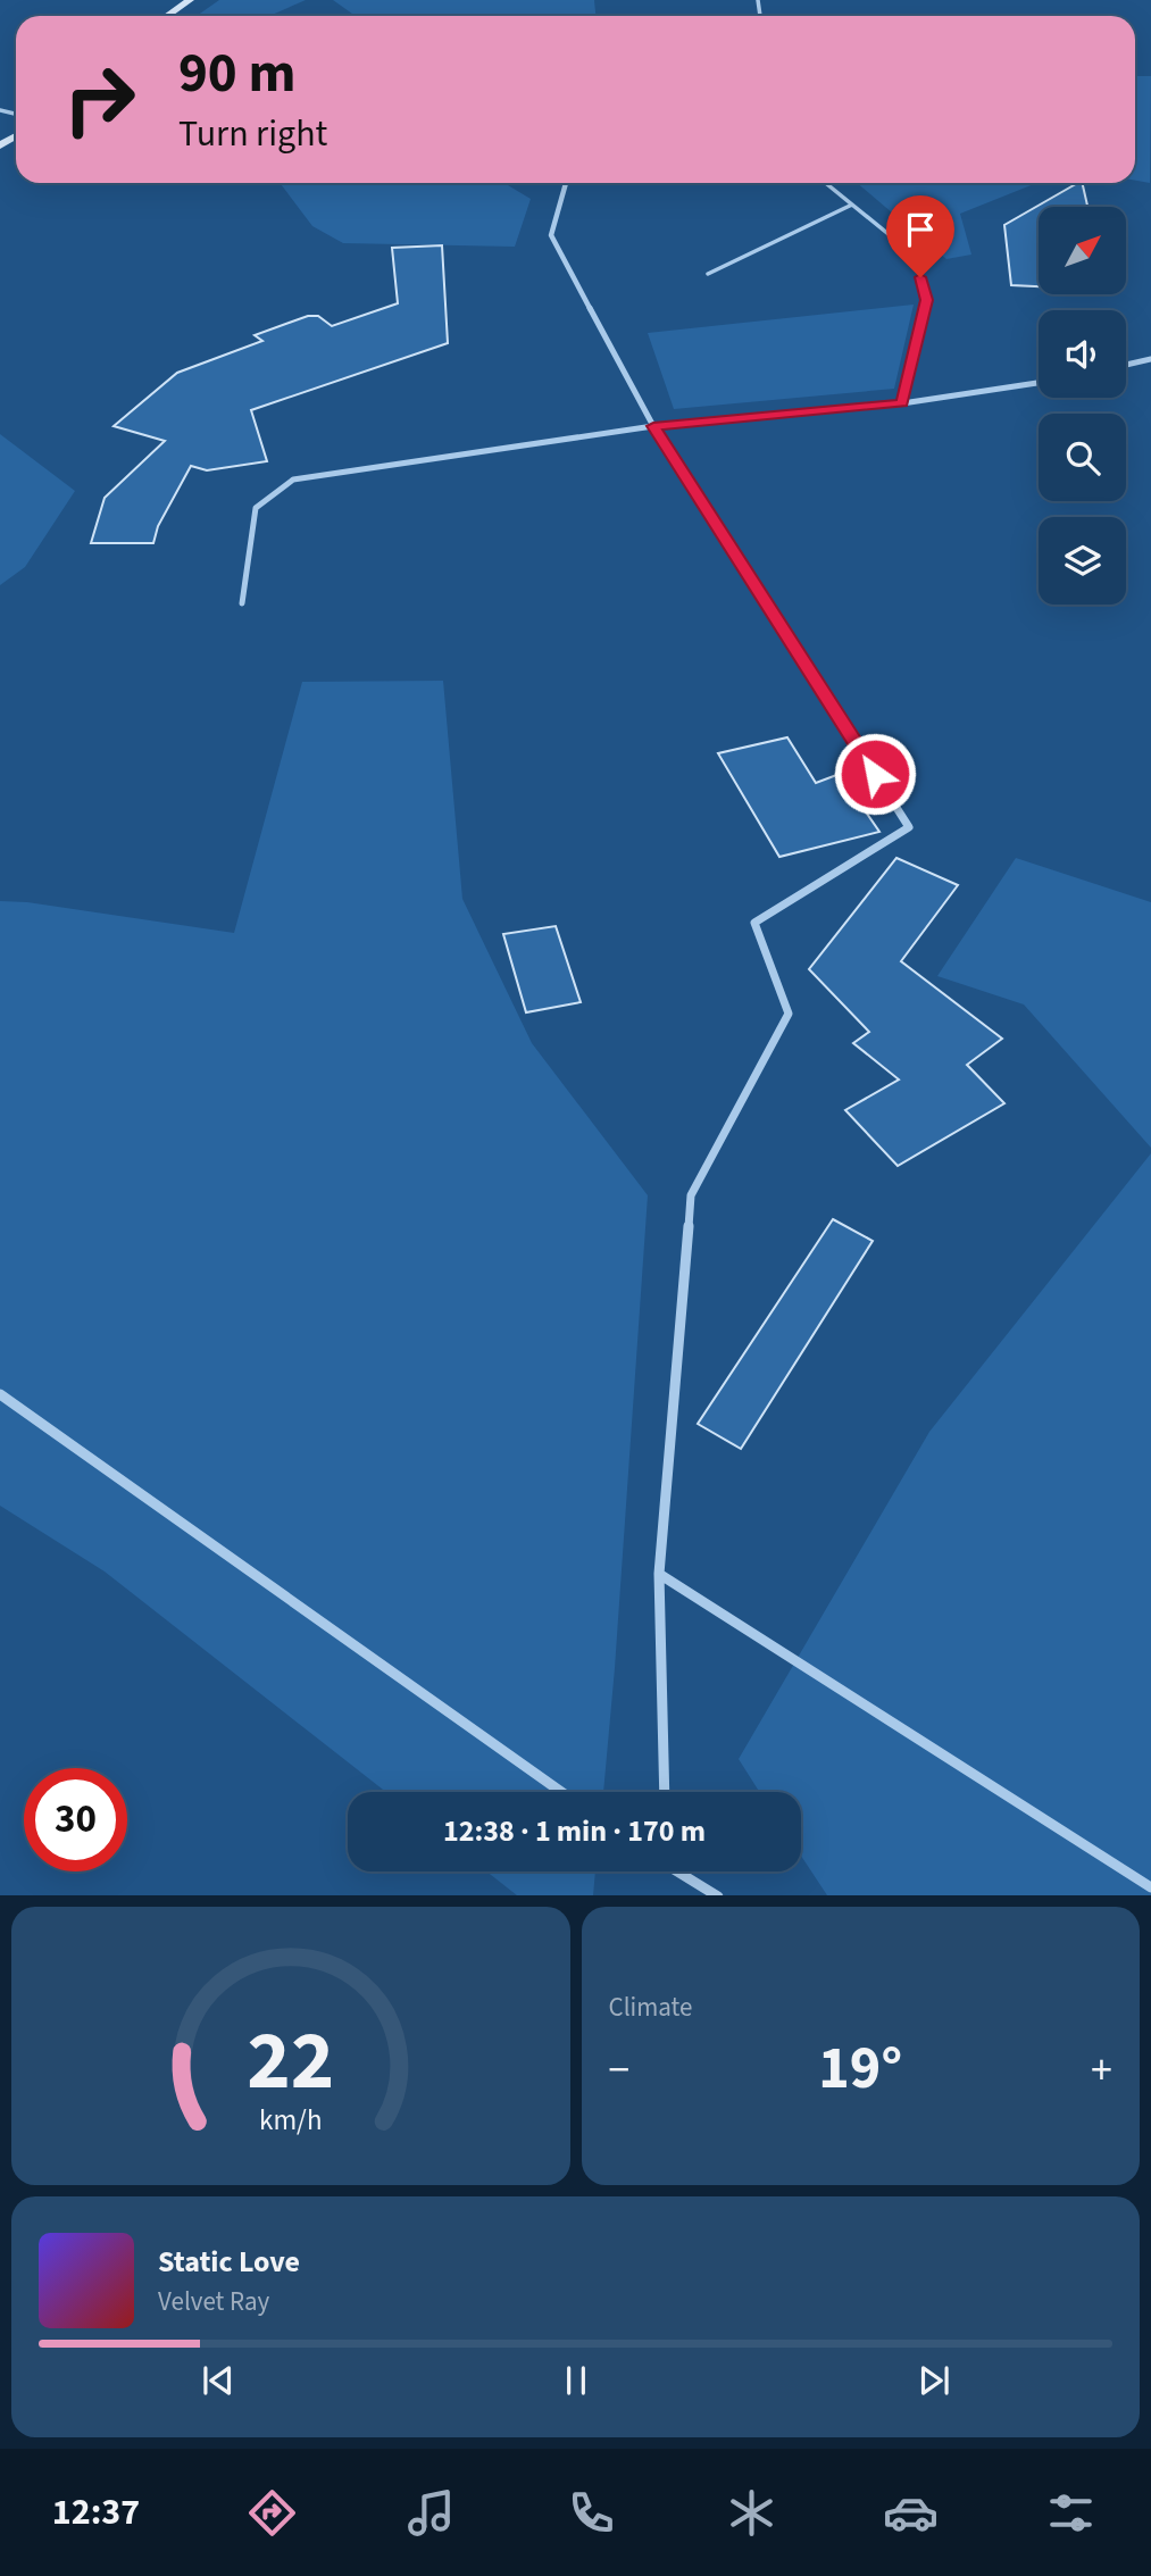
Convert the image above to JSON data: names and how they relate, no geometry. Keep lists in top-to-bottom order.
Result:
{
  "north": "top right",
  "page": {
    "turn": ["90 m", "Turn right"],
    "limit": "30",
    "trip": "12:38 · 1 min · 170 m",
    "tile": "Climate",
    "heat": ["−", "19°", "+"],
    "song": ["Static Love", "Velvet Ray"],
    "tabs": "12:37",
    "gauge": ["22", "km/h"]
  }
}
